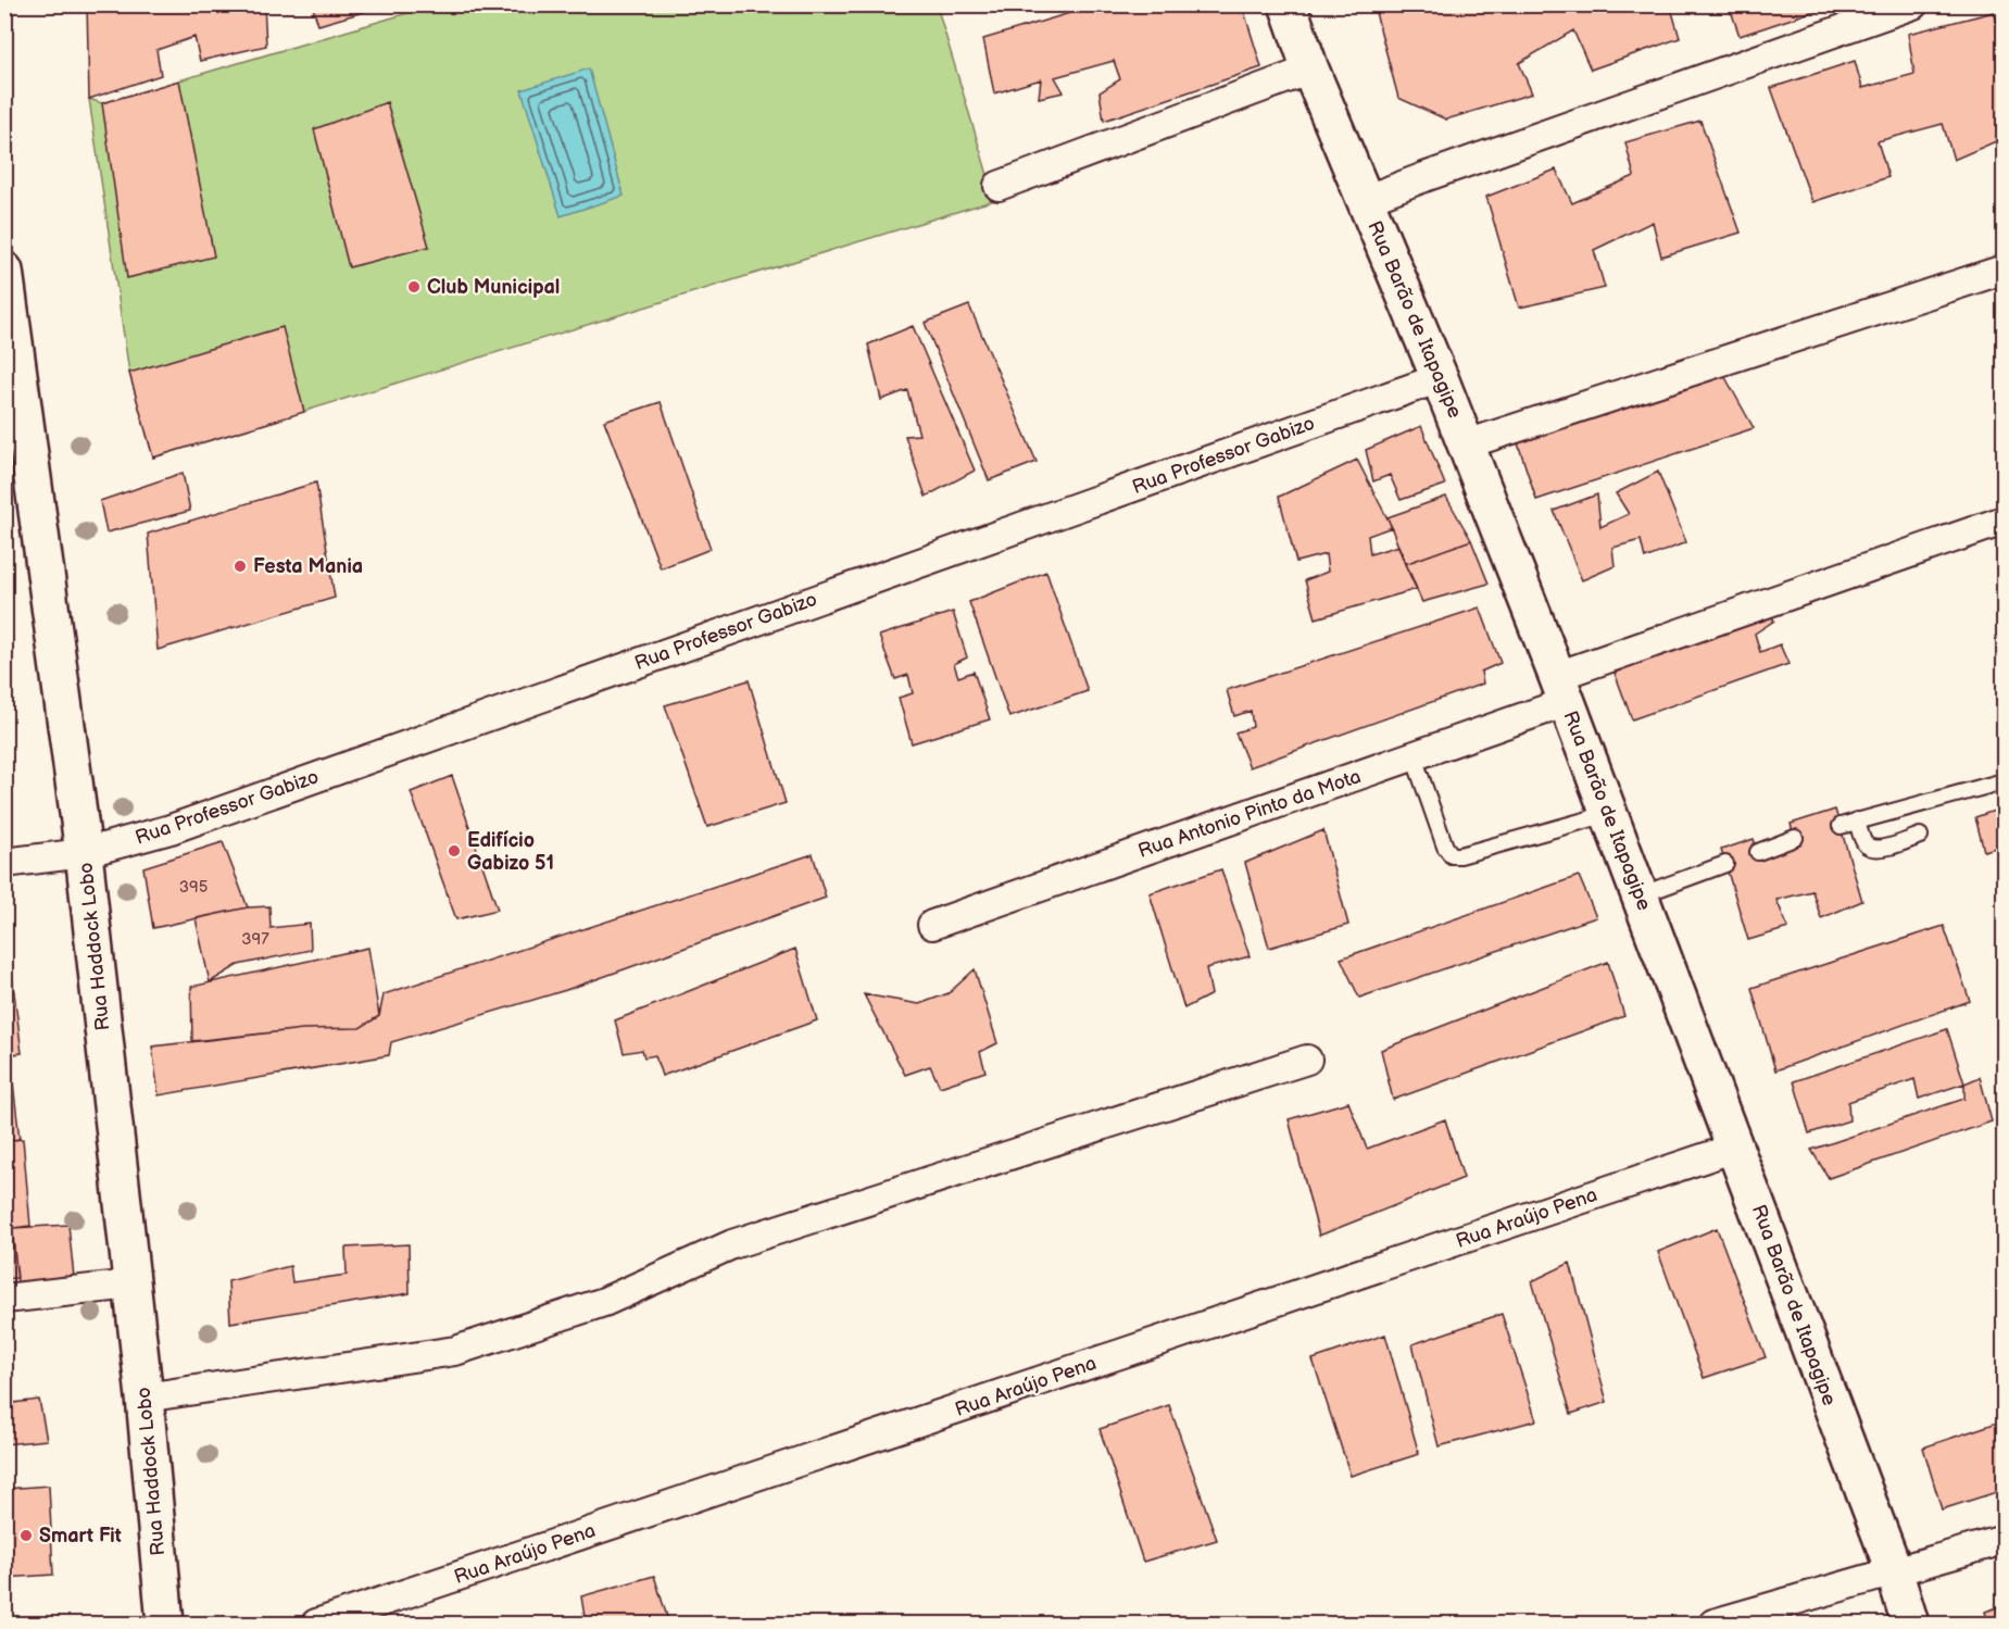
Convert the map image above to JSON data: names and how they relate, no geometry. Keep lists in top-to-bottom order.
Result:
{
  "streets": {
    "street": [
      "Rua Barão de Itapagipe",
      "Rua Professor Gabizo",
      "Rua Antonio Pinto da Mota",
      "Rua Haddock Lobo",
      "Rua Araújo Pena"
    ]
  },
  "crossings": [
    ["Rua Barão de Itapagipe", "Rua Professor Gabizo"],
    ["Rua Barão de Itapagipe", "Rua Antonio Pinto da Mota"],
    ["Rua Barão de Itapagipe", "Rua Araújo Pena"],
    ["Rua Professor Gabizo", "Rua Haddock Lobo"]
  ],
  "places": [
    "Club Municipal",
    "Festa Mania",
    "Edifício Gabizo 51",
    "Smart Fit"
  ],
  "house_numbers": ["395", "397"]
}
